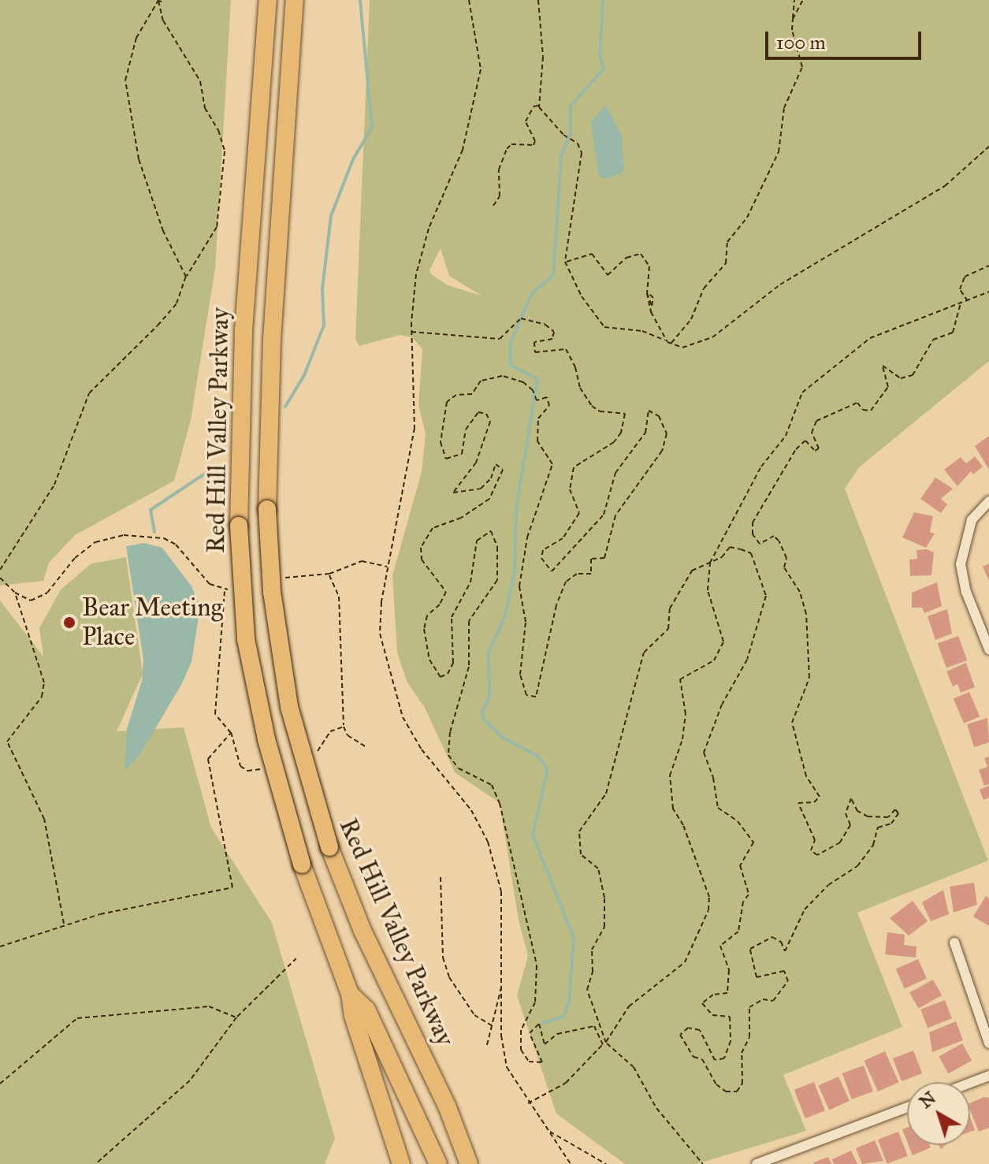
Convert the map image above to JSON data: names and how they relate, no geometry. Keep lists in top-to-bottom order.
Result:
{
  "streets": {
    "highway": ["Red Hill Valley Parkway"]
  },
  "places": ["Bear Meeting Place"],
  "scale_bar": "100 m",
  "north": "top left"
}
